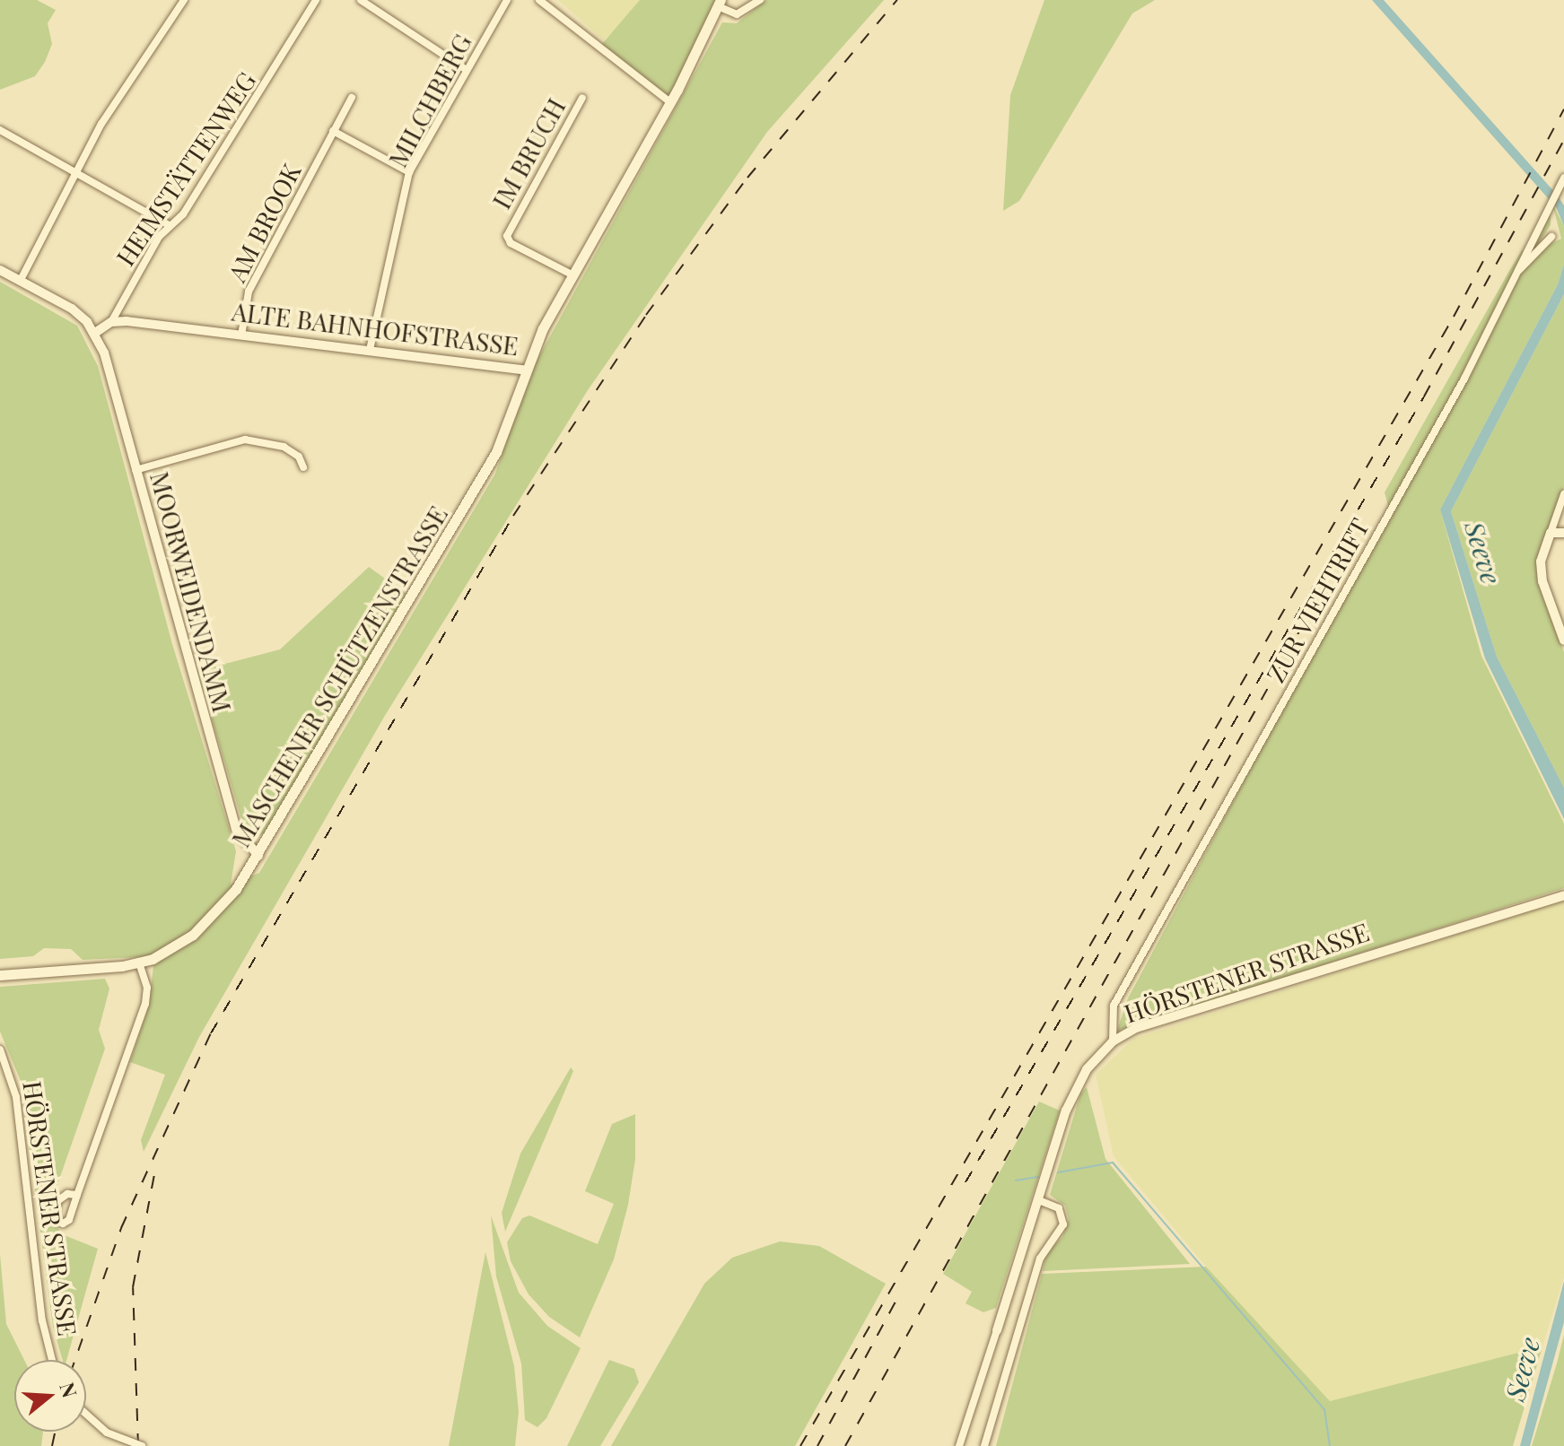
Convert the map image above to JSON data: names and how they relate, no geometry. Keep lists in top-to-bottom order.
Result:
{
  "streets": {
    "main road": ["ALTE BAHNHOFSTRASSE", "MASCHENER SCHÜTZENSTRASSE"],
    "street": [
      "MILCHBERG",
      "IM BRUCH",
      "HEIMSTÄTTENWEG",
      "AM BROOK",
      "MOORWEIDENDAMM",
      "ZUR VIEHTRIFT",
      "HÖRSTENER STRASSE"
    ]
  },
  "crossings": [
    ["MILCHBERG", "ALTE BAHNHOFSTRASSE"],
    ["IM BRUCH", "ALTE BAHNHOFSTRASSE"],
    ["HEIMSTÄTTENWEG", "ALTE BAHNHOFSTRASSE"],
    ["AM BROOK", "ALTE BAHNHOFSTRASSE"],
    ["ALTE BAHNHOFSTRASSE", "MASCHENER SCHÜTZENSTRASSE"],
    ["MOORWEIDENDAMM", "MASCHENER SCHÜTZENSTRASSE"],
    ["ZUR VIEHTRIFT", "HÖRSTENER STRASSE"]
  ],
  "water": ["Seeve"],
  "north": "right"
}
